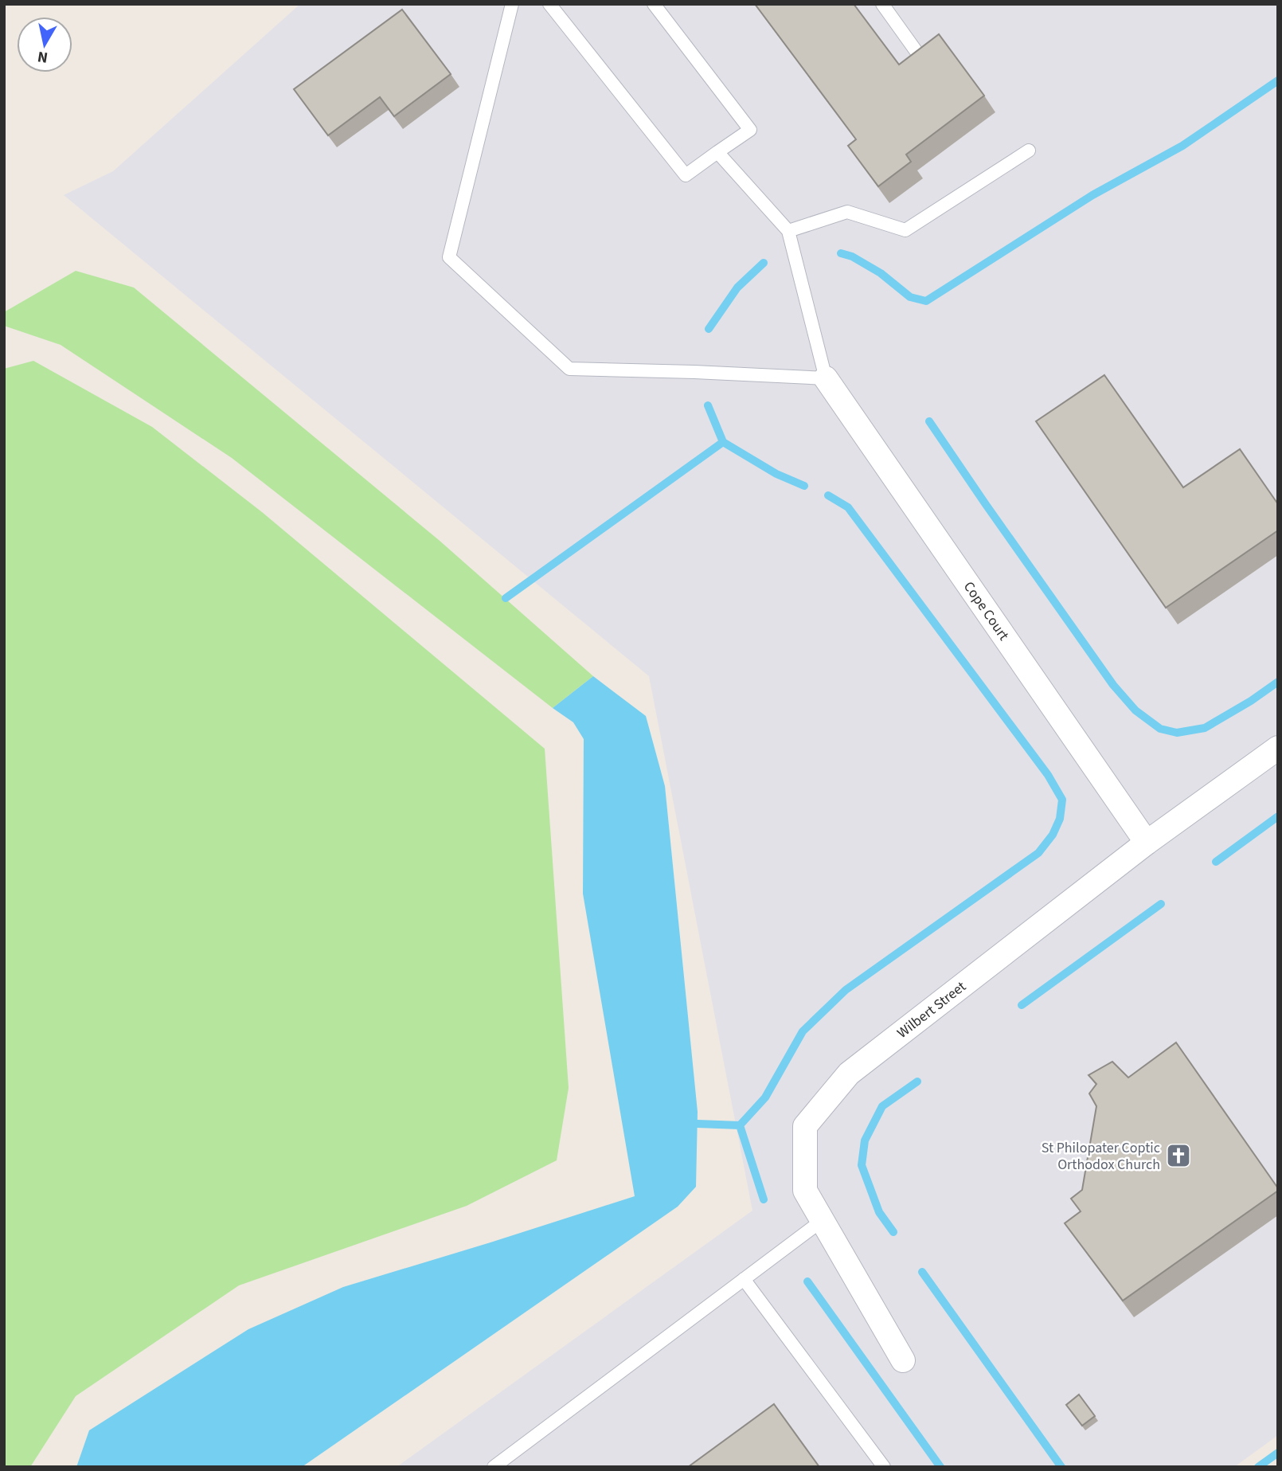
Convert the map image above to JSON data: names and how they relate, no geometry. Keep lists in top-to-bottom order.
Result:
{
  "streets": {
    "street": ["Cope Court", "Wilbert Street"]
  },
  "crossings": [
    ["Cope Court", "Wilbert Street"]
  ],
  "places": {
    "church": ["St Philopater Coptic Orthodox Church"]
  },
  "north": "bottom"
}
